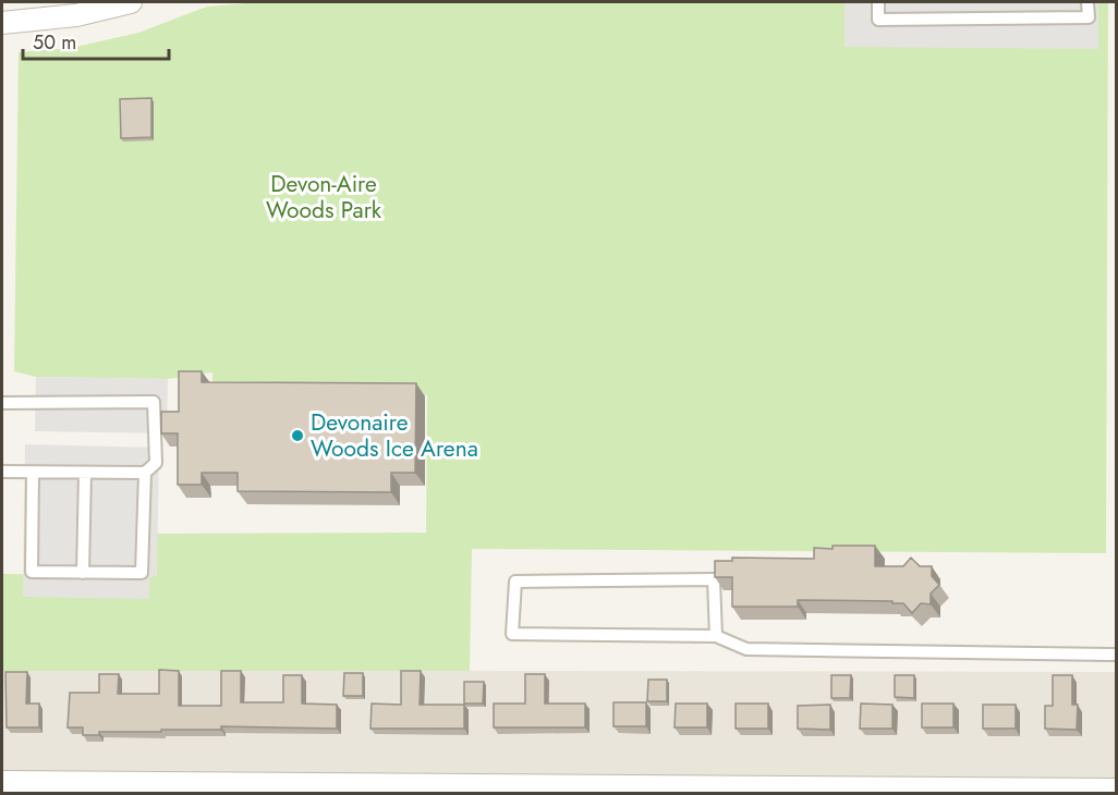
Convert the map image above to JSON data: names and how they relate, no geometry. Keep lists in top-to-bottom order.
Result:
{
  "parks": ["Devon-Aire Woods Park"],
  "places": ["Devonaire Woods Ice Arena"],
  "scale_bar": "50 m"
}
